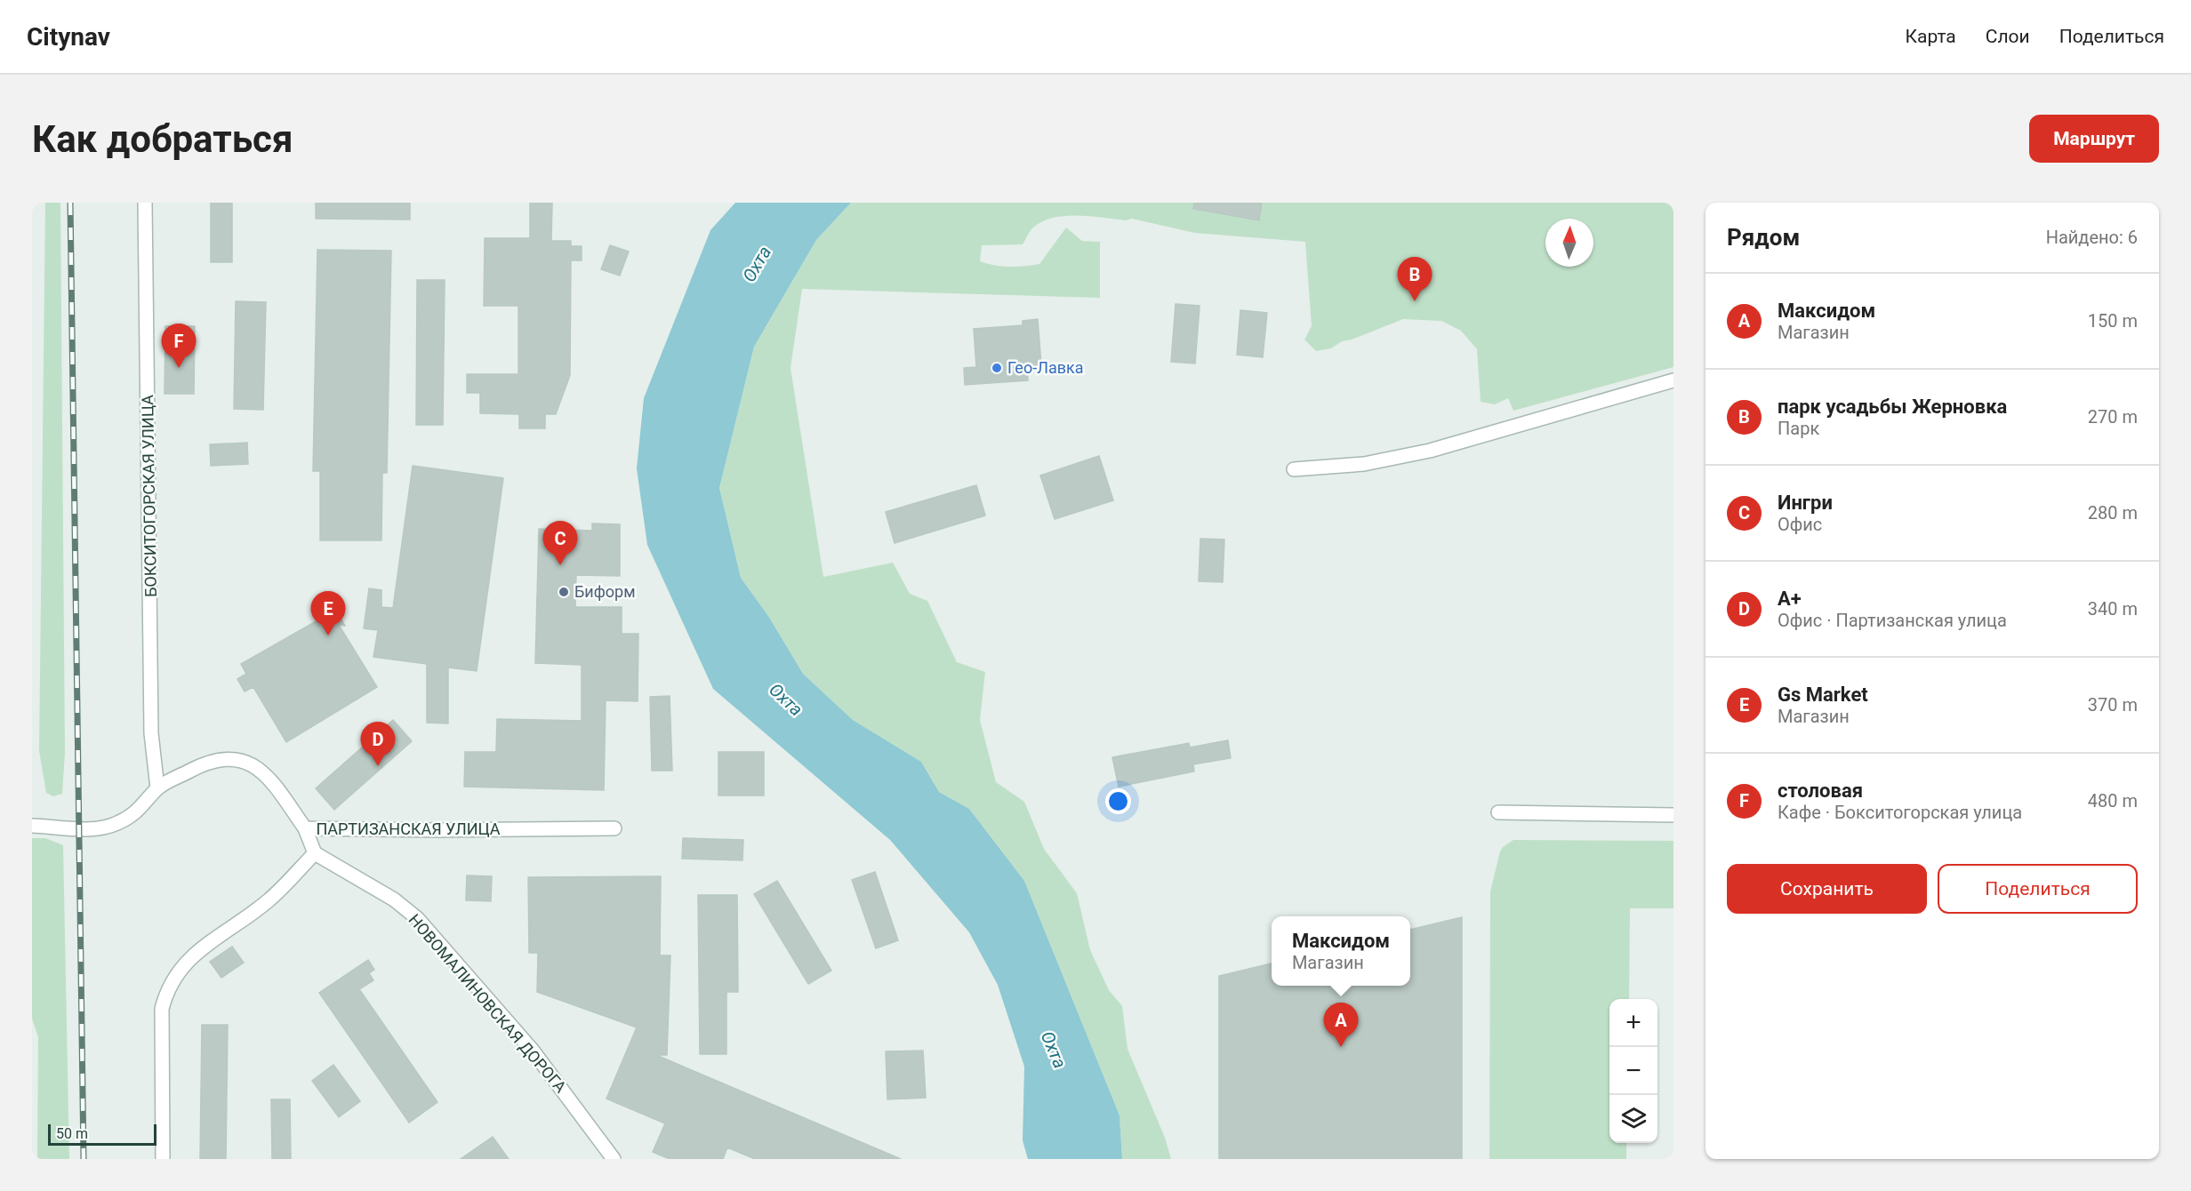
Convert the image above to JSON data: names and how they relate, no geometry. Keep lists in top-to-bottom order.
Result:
{
  "streets": {
    "street": ["БОКСИТОГОРСКАЯ УЛИЦА", "ПАРТИЗАНСКАЯ УЛИЦА", "НОВОМАЛИНОВСКАЯ ДОРОГА"]
  },
  "crossings": [
    ["БОКСИТОГОРСКАЯ УЛИЦА", "ПАРТИЗАНСКАЯ УЛИЦА"]
  ],
  "water": ["Охта"],
  "places": ["Гео-Лавка", "Биформ"],
  "scale_bar": "50 m",
  "north": "top",
  "page": {
    "header": "Citynav",
    "nav": ["Карта", "Слои", "Поделиться"],
    "buttons": [
      "Маршрут",
      ["Сохранить", "Поделиться"]
    ],
    "title": "Как добраться",
    "heading": ["Рядом", "Найдено: 6"],
    "pins": [
      "B",
      "F",
      "C",
      "E",
      "D",
      "A"
    ],
    "list": [
      {
        "mark": "A",
        "name": "Максидом",
        "note": "Магазин",
        "value": "150 m"
      },
      {
        "mark": "B",
        "name": "парк усадьбы Жерновка",
        "note": "Парк",
        "value": "270 m"
      },
      {
        "mark": "C",
        "name": "Ингри",
        "note": "Офис",
        "value": "280 m"
      },
      {
        "mark": "D",
        "name": "А+",
        "note": "Офис · Партизанская улица",
        "value": "340 m"
      },
      {
        "mark": "E",
        "name": "Gs Market",
        "note": "Магазин",
        "value": "370 m"
      },
      {
        "mark": "F",
        "name": "столовая",
        "note": "Кафе · Бокситогорская улица",
        "value": "480 m"
      }
    ],
    "popup": ["Максидом", "Магазин"],
    "map_buttons": ["+", "−"],
    "scale": "50 m"
  }
}
